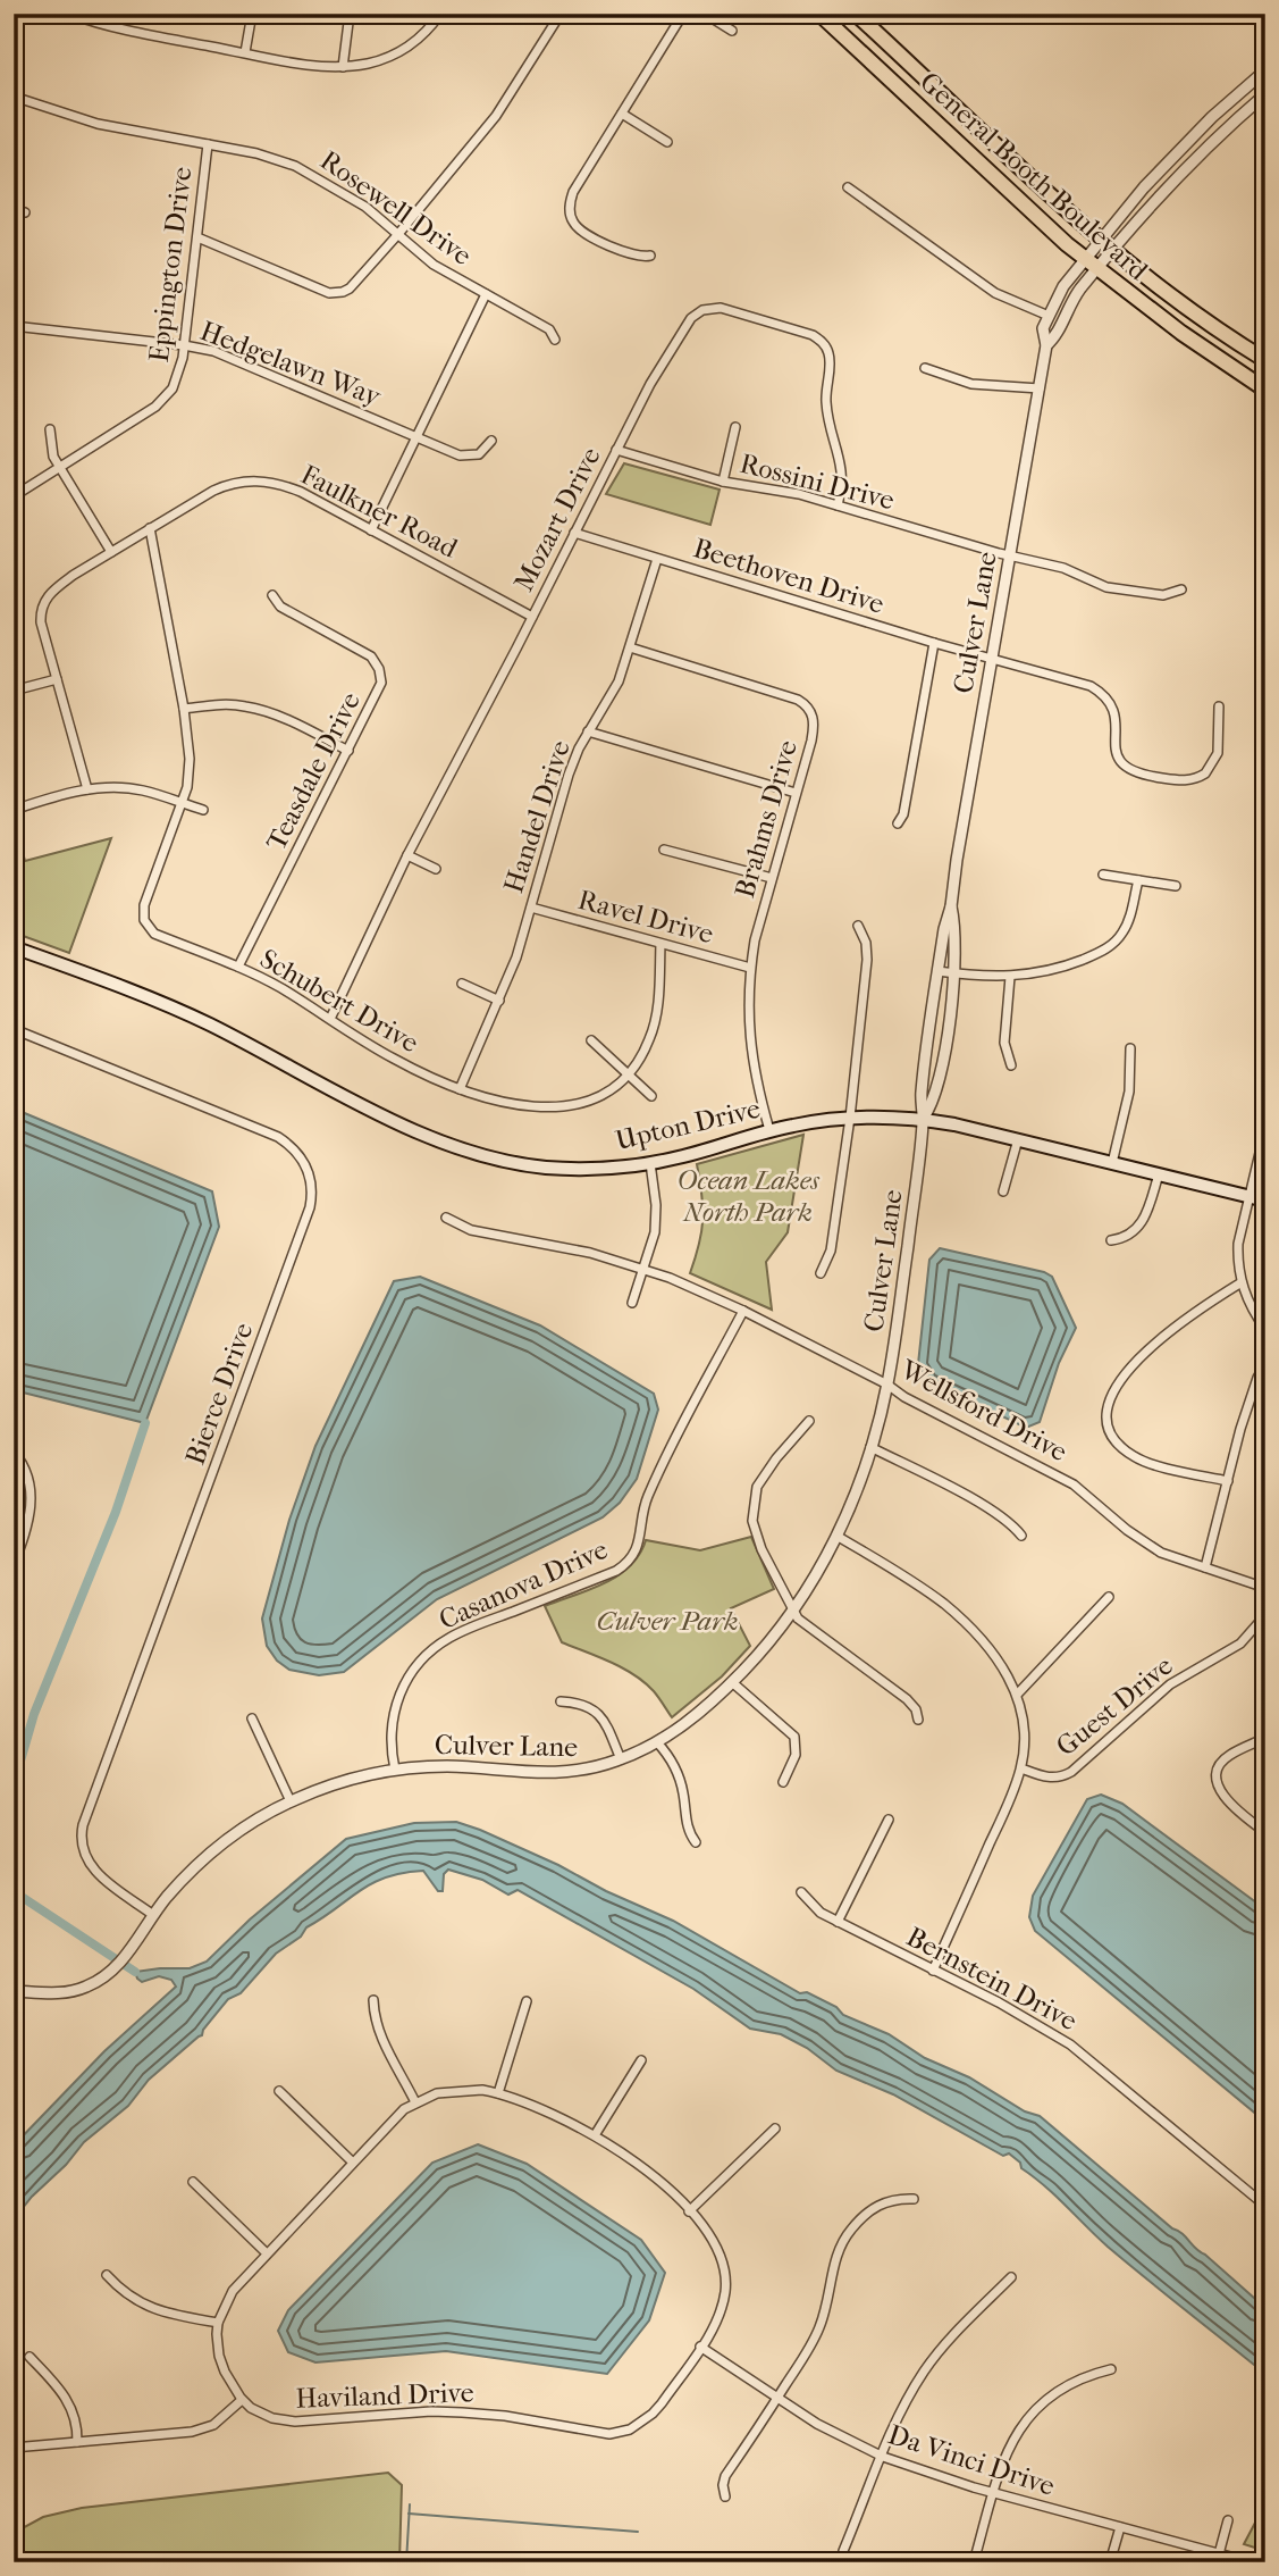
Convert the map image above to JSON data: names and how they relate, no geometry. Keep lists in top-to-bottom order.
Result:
{
  "streets": {
    "highway": ["General Booth Boulevard"],
    "main road": ["Upton Drive"],
    "street": [
      "Rosewell Drive",
      "Eppington Drive",
      "Hedgelawn Way",
      "Rossini Drive",
      "Faulkner Road",
      "Mozart Drive",
      "Beethoven Drive",
      "Culver Lane",
      "Teasdale Drive",
      "Handel Drive",
      "Brahms Drive",
      "Ravel Drive",
      "Schubert Drive",
      "Bierce Drive",
      "Wellsford Drive",
      "Casanova Drive",
      "Guest Drive",
      "Bernstein Drive",
      "Haviland Drive",
      "Da Vinci Drive"
    ]
  },
  "crossings": [
    ["General Booth Boulevard", "Culver Lane"],
    ["Rosewell Drive", "Eppington Drive"],
    ["Eppington Drive", "Hedgelawn Way"],
    ["Rossini Drive", "Mozart Drive"],
    ["Rossini Drive", "Culver Lane"],
    ["Faulkner Road", "Mozart Drive"],
    ["Faulkner Road", "Schubert Drive"],
    ["Mozart Drive", "Beethoven Drive"],
    ["Mozart Drive", "Schubert Drive"],
    ["Beethoven Drive", "Culver Lane"],
    ["Beethoven Drive", "Handel Drive"],
    ["Culver Lane", "Upton Drive"],
    ["Culver Lane", "Bierce Drive"],
    ["Culver Lane", "Wellsford Drive"],
    ["Culver Lane", "Casanova Drive"],
    ["Teasdale Drive", "Schubert Drive"],
    ["Handel Drive", "Brahms Drive"],
    ["Handel Drive", "Ravel Drive"],
    ["Handel Drive", "Schubert Drive"],
    ["Brahms Drive", "Ravel Drive"],
    ["Brahms Drive", "Upton Drive"],
    ["Ravel Drive", "Schubert Drive"],
    ["Wellsford Drive", "Casanova Drive"],
    ["Haviland Drive", "Da Vinci Drive"]
  ],
  "parks": ["Ocean Lakes North Park", "Culver Park"]
}
